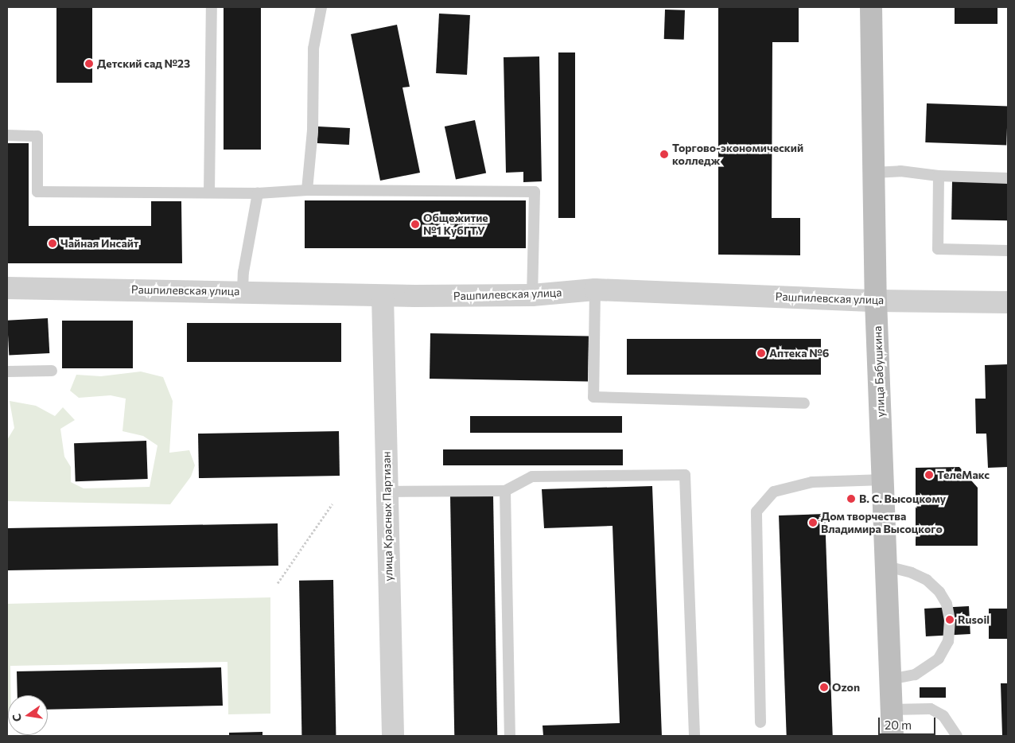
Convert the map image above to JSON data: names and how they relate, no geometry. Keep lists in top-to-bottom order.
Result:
{
  "streets": {
    "main road": ["улица Бабушкина"],
    "street": ["Рашпилевская улица", "улица Красных Партизан"]
  },
  "crossings": [
    ["Рашпилевская улица", "улица Бабушкина"],
    ["Рашпилевская улица", "улица Красных Партизан"]
  ],
  "places": [
    "Детский сад №23",
    "Торгово-экономический колледж",
    "Общежитие №1 КубГТУ",
    "Чайная Инсайт",
    "Аптека №6",
    "ТелеМакс",
    "В. С. Высоцкому",
    "Дом творчества Владимира Высоцкого",
    "Rusoil",
    "Ozon"
  ],
  "scale_bar": "20 m",
  "north": "left"
}
